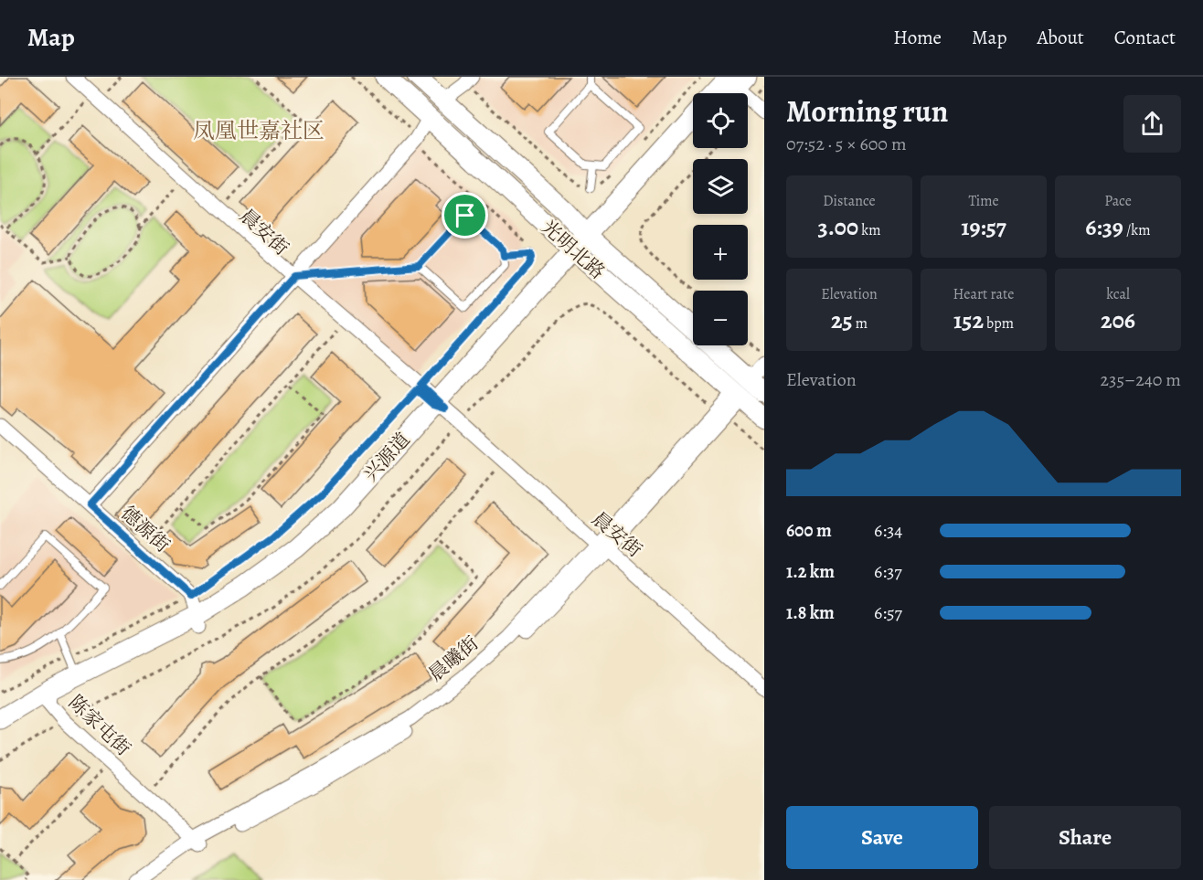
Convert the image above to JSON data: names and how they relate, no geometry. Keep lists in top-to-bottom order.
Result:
{
  "streets": {
    "main road": ["光明北路", "兴源道"],
    "street": [
      "晨安街",
      "德源街",
      "晨曦街",
      "陈家屯街"
    ]
  },
  "crossings": [
    ["晨安街", "兴源道"],
    ["晨安街", "晨曦街"],
    ["光明北路", "兴源道"],
    ["光明北路", "晨曦街"],
    ["兴源道", "德源街"],
    ["兴源道", "陈家屯街"],
    ["晨曦街", "陈家屯街"]
  ],
  "districts": ["凤凰世嘉社区"],
  "page": {
    "header": "Map",
    "nav": [
      "Home",
      "Map",
      "About",
      "Contact"
    ],
    "heading": ["Morning run", "07:52 · 5 × 600 m"],
    "map_buttons": ["+", "−"],
    "stats": [
      ["Distance", "3.00 km"],
      ["Time", "19:57"],
      ["Pace", "6:39 /km"],
      ["Elevation", "25 m"],
      ["Heart rate", "152 bpm"],
      ["kcal", "206"]
    ],
    "chart": ["Elevation", "235–240 m"],
    "list": [
      {
        "name": "600 m",
        "note": "6:34"
      },
      {
        "name": "1.2 km",
        "note": "6:37"
      },
      {
        "name": "1.8 km",
        "note": "6:57"
      }
    ],
    "buttons": ["Save", "Share"]
  }
}
